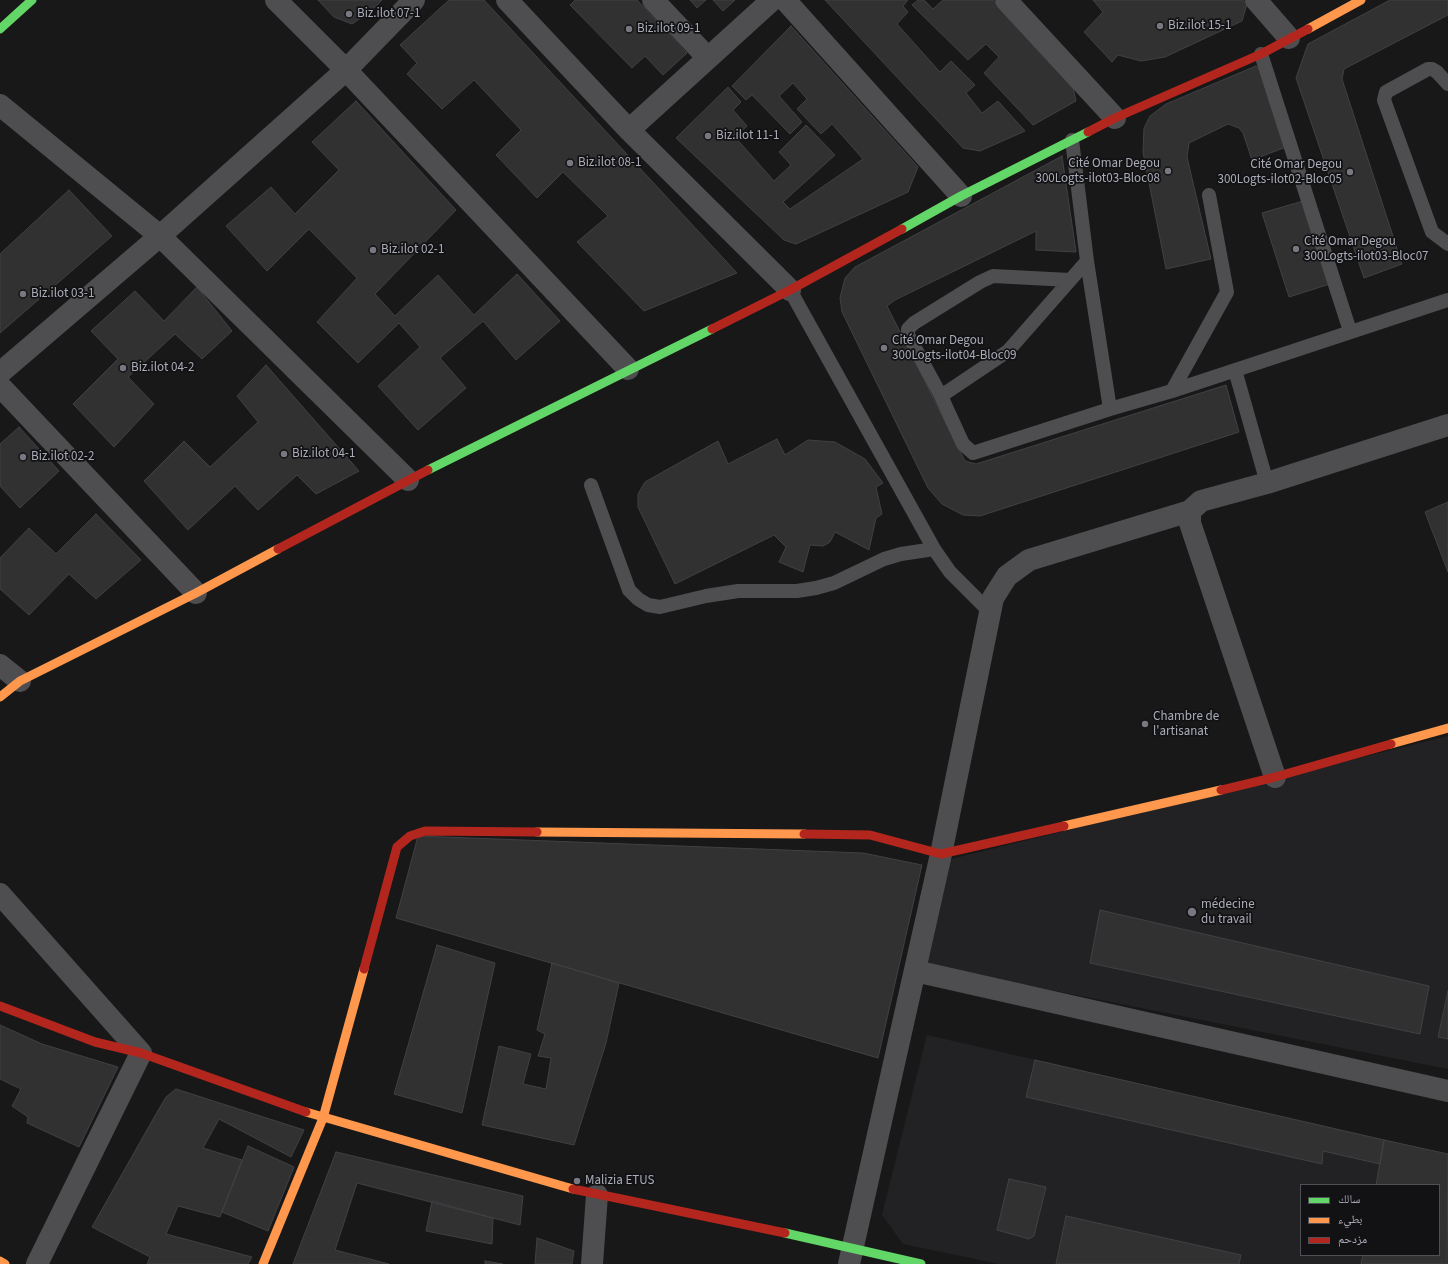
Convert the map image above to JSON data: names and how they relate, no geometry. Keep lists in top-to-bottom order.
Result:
{
  "places": [
    "Biz.ilot 07-1",
    "Biz.ilot 15-1",
    "Biz.ilot 09-1",
    "Biz.ilot 11-1",
    "Biz.ilot 08-1",
    "Cité Omar Degou 300Logts-ilot03-Bloc08",
    "Cité Omar Degou 300Logts-ilot02-Bloc05",
    "Cité Omar Degou 300Logts-ilot03-Bloc07",
    "Biz.ilot 02-1",
    "Biz.ilot 03-1",
    "Cité Omar Degou 300Logts-ilot04-Bloc09",
    "Biz.ilot 04-2",
    "Biz.ilot 04-1",
    "Biz.ilot 02-2",
    "Chambre de l'artisanat",
    "médecine du travail",
    "Malizia ETUS"
  ],
  "legend": ["سالك", "بطيء", "مزدحم"]
}
